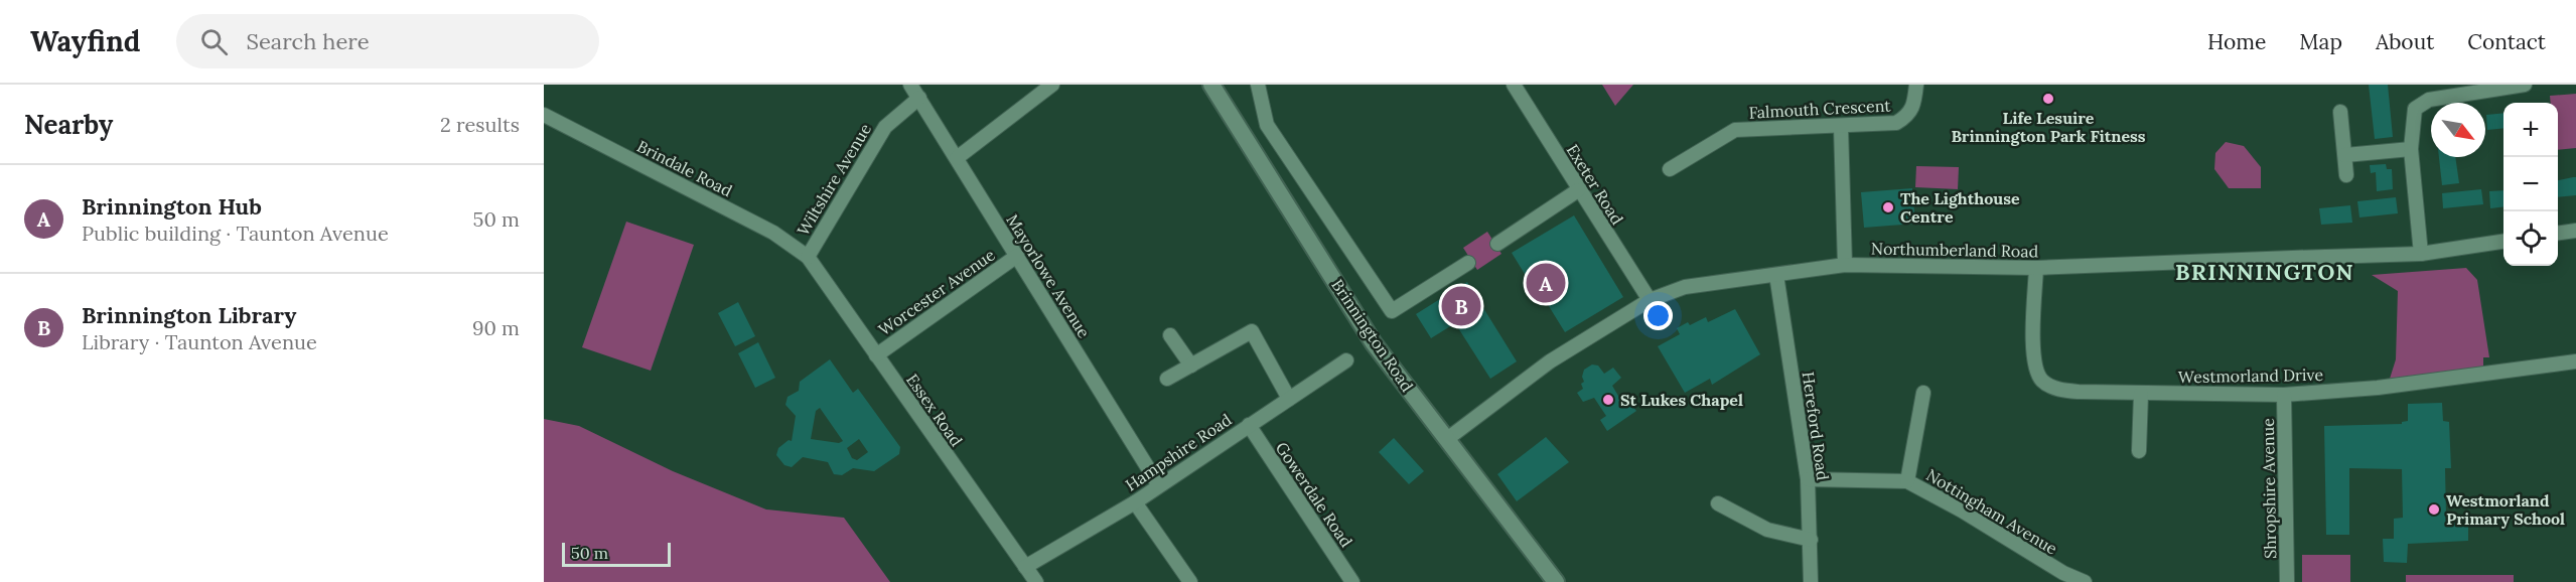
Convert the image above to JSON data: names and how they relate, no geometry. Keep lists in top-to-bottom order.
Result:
{
  "streets": {
    "street": [
      "Falmouth Crescent",
      "Brindale Road",
      "Wiltshire Avenue",
      "Exeter Road",
      "Northumberland Road",
      "Mayorlowe Avenue",
      "Worcester Avenue",
      "Brinnington Road",
      "Westmorland Drive",
      "Essex Road",
      "Hereford Road",
      "Hampshire Road",
      "Shropshire Avenue",
      "Gowerdale Road",
      "Nottingham Avenue"
    ]
  },
  "crossings": [
    ["Brindale Road", "Wiltshire Avenue"],
    ["Brindale Road", "Essex Road"],
    ["Wiltshire Avenue", "Mayorlowe Avenue"],
    ["Wiltshire Avenue", "Essex Road"],
    ["Exeter Road", "Northumberland Road"],
    ["Northumberland Road", "Brinnington Road"],
    ["Northumberland Road", "Westmorland Drive"],
    ["Northumberland Road", "Hereford Road"],
    ["Mayorlowe Avenue", "Worcester Avenue"],
    ["Mayorlowe Avenue", "Hampshire Road"],
    ["Worcester Avenue", "Essex Road"],
    ["Westmorland Drive", "Shropshire Avenue"],
    ["Essex Road", "Hampshire Road"],
    ["Hereford Road", "Nottingham Avenue"],
    ["Hampshire Road", "Gowerdale Road"]
  ],
  "districts": ["BRINNINGTON"],
  "places": [
    "Life Lesuire Brinnington Park Fitness",
    "The Lighthouse Centre",
    "St Lukes Chapel",
    "Westmorland Primary School"
  ],
  "scale_bar": "50 m",
  "north": "bottom right",
  "page": {
    "header": "Wayfind",
    "search": "Search here",
    "nav": [
      "Home",
      "Map",
      "About",
      "Contact"
    ],
    "heading": ["Nearby", "2 results"],
    "map_buttons": ["+", "−"],
    "list": [
      {
        "mark": "A",
        "name": "Brinnington Hub",
        "note": "Public building · Taunton Avenue",
        "value": "50 m"
      },
      {
        "mark": "B",
        "name": "Brinnington Library",
        "note": "Library · Taunton Avenue",
        "value": "90 m"
      }
    ],
    "pins": ["A", "B"],
    "scale": "50 m"
  }
}
